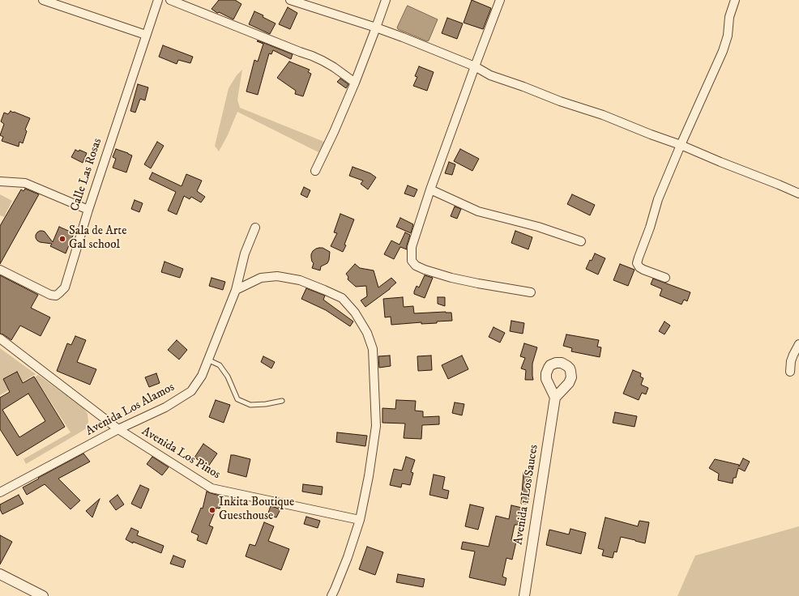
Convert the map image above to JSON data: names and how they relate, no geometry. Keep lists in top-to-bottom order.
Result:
{
  "streets": {
    "street": [
      "Calle Las Rosas",
      "Avenida Los Alamos",
      "Avenida Los Pinos",
      "Avenida 1 Los Sauces"
    ]
  },
  "crossings": [
    ["Avenida Los Alamos", "Avenida Los Pinos"]
  ],
  "places": ["Sala de Arte Gal school", "Inkita Boutique Guesthouse"]
}
